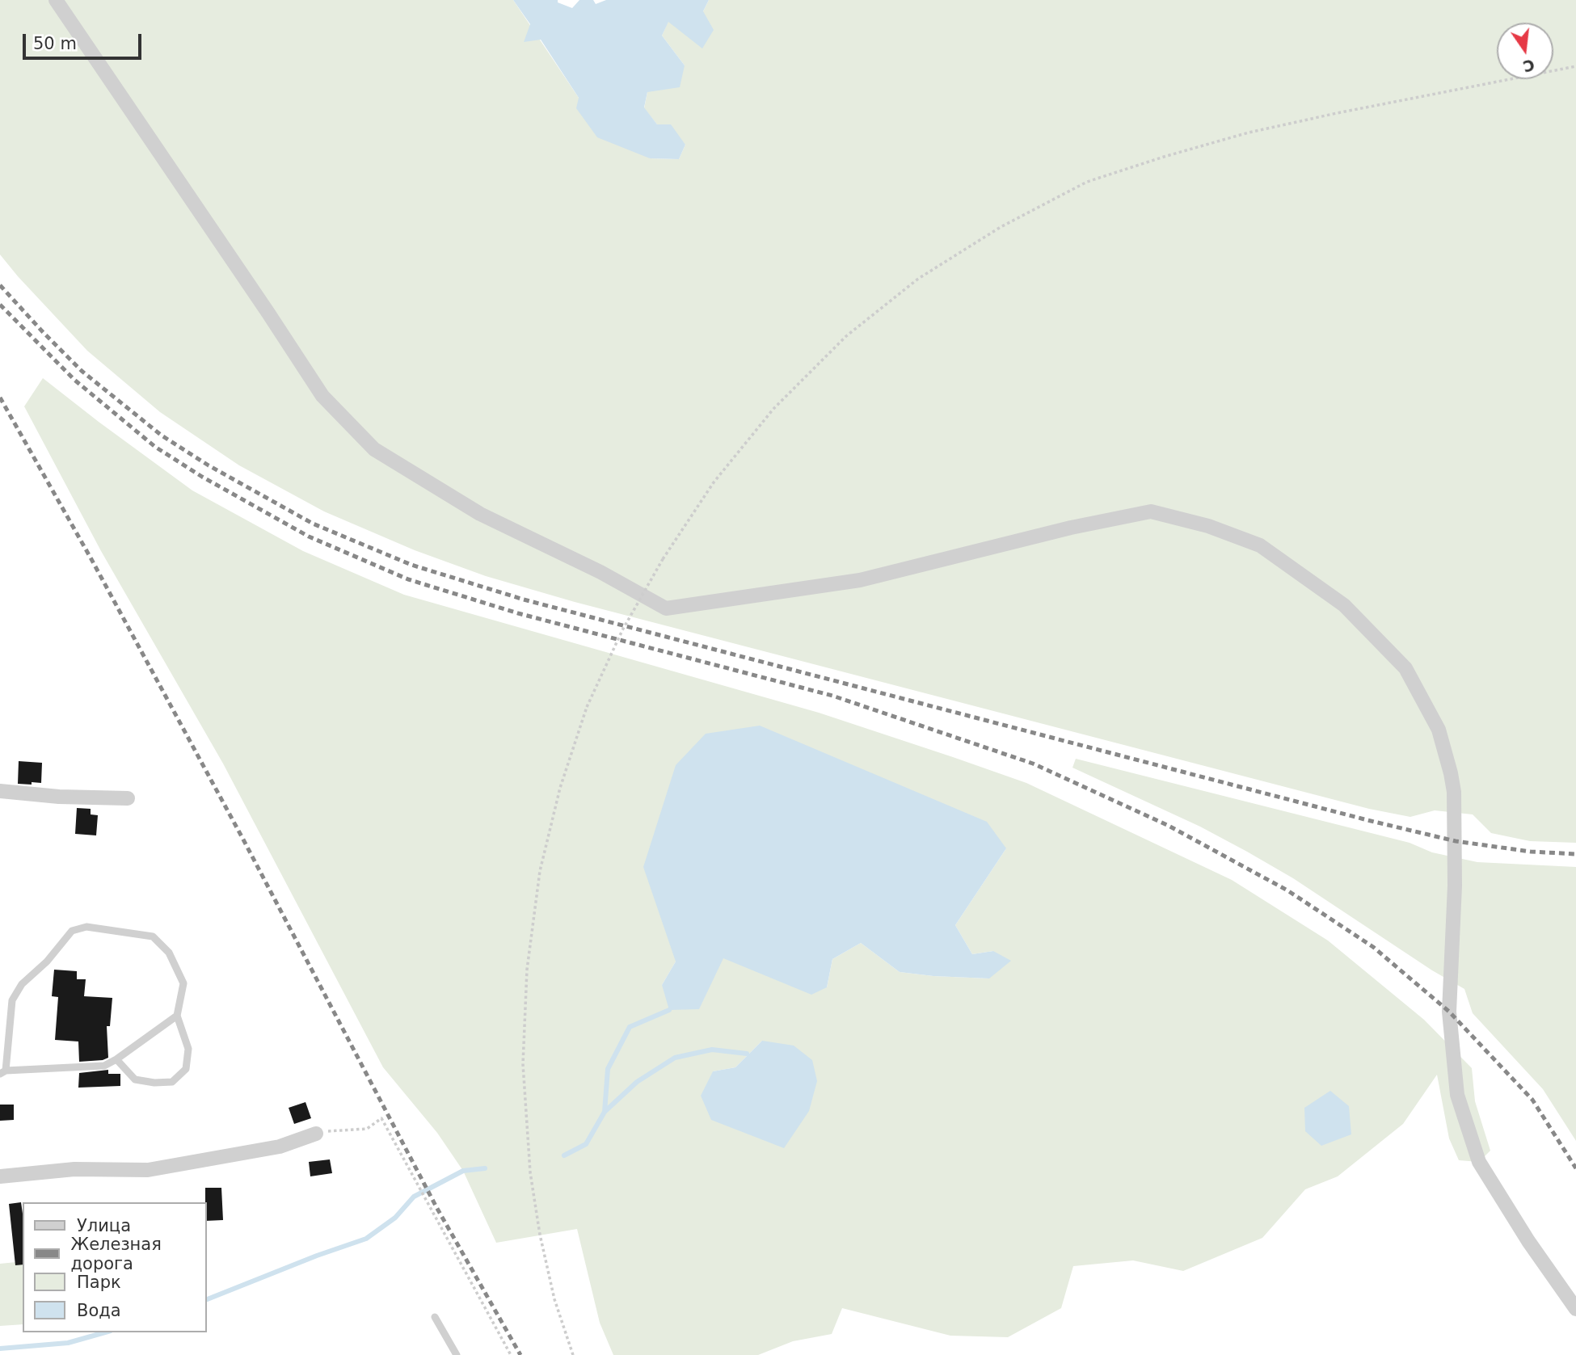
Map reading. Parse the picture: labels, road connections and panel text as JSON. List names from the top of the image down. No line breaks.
{"legend":["Улица","Железная дорога","Парк","Вода"],"scale_bar":"50 m","north":"bottom"}
